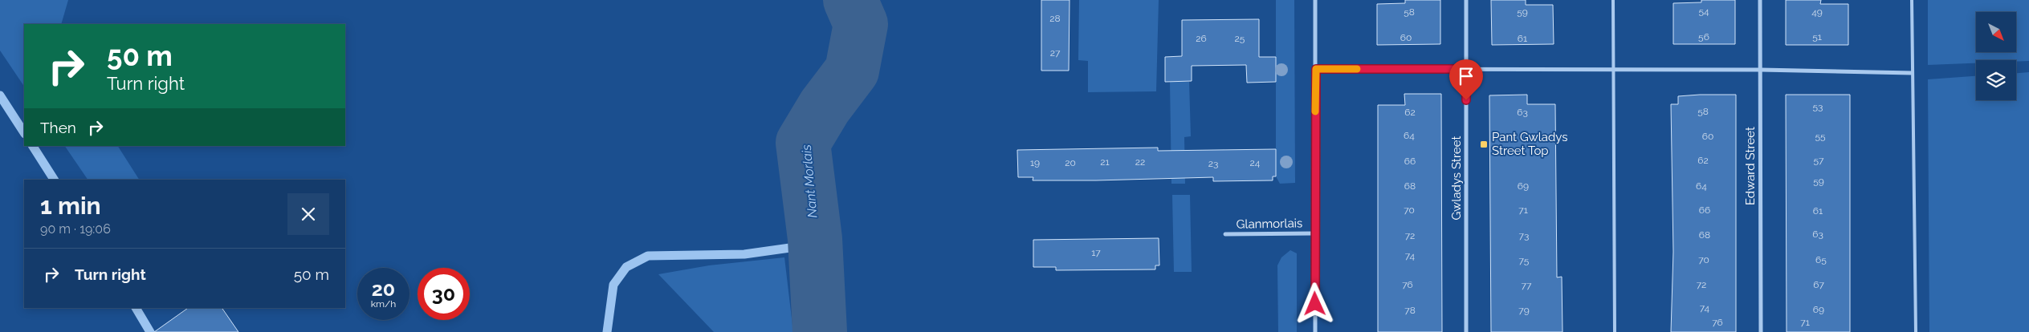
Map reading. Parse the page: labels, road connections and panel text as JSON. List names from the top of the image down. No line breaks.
{"streets":{"street":["Edward Street","Gwladys Street","Glanmorlais"]},"water":["Nant Morlais"],"places":{"transit":["Pant Gwladys Street Top"]},"house_numbers":["54","58","59","49","28","56","51","60","26","25","61","27","53","58","62","63","64","60","55","62","57","66","21","22","19","20","24","23","59","68","69","64","70","71","66","61","63","68","72","73","17","74","70","65","75","76","72","67","77","74","69","78","79","76","71"],"north":"bottom right","page":{"turn":["50 m","Turn right"],"then":"Then","heading":["1 min","90 m · 19:06"],"list":[{"name":"Turn right","value":"50 m"}],"speed":"20 km/h","limit":"30"}}
